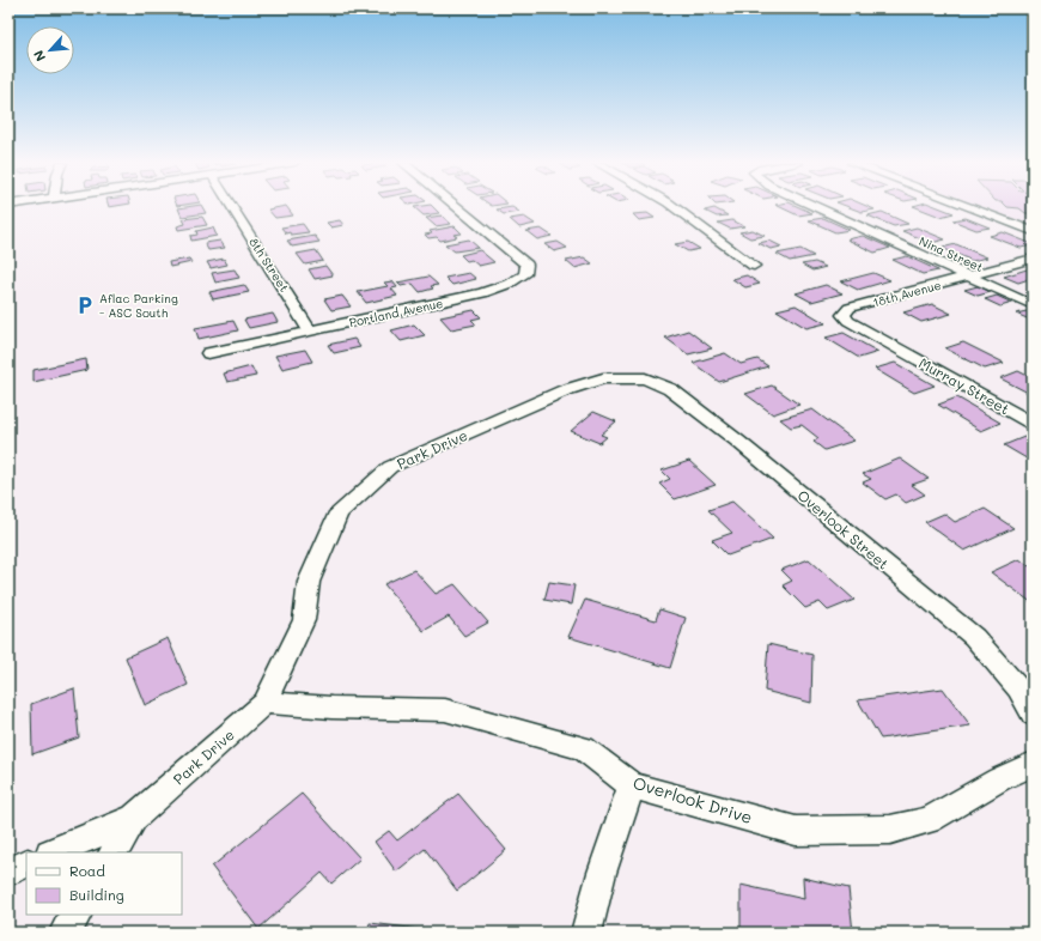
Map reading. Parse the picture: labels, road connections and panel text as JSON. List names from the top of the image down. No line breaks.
{"streets":{"street":["Nina Street","8th Street","18th Avenue","Portland Avenue","Murray Street","Park Drive","Overlook Street","Overlook Drive"]},"crossings":[["Nina Street","18th Avenue"],["8th Street","Portland Avenue"],["18th Avenue","Murray Street"],["Park Drive","Overlook Street"],["Park Drive","Overlook Drive"]],"places":{"parking":["Aflac Parking - ASC South"]},"legend":["Road","Building"],"north":"bottom left"}
